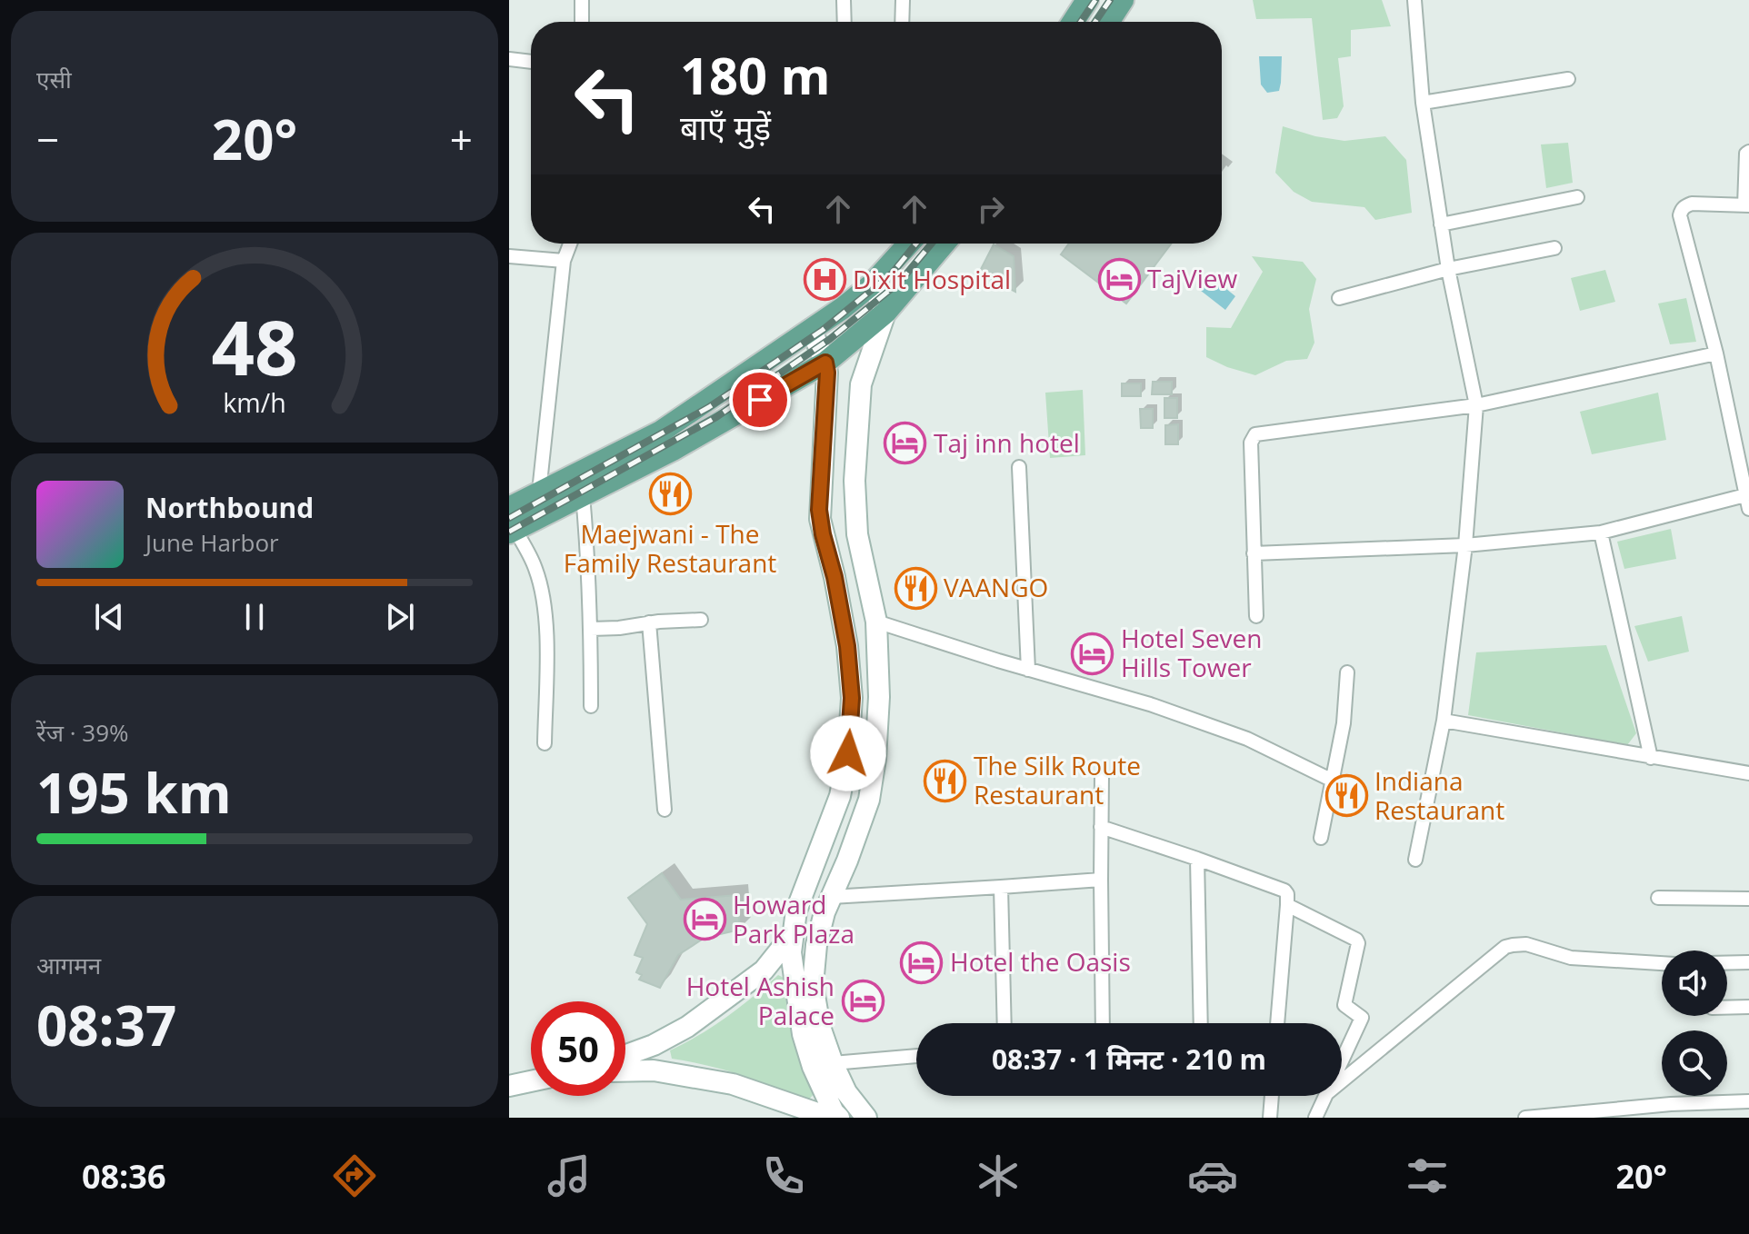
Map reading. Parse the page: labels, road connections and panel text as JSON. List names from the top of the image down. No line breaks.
{"places":{"hotel":["TajView","Taj inn hotel","Hotel Seven Hills Tower","Howard Park Plaza","Hotel the Oasis","Hotel Ashish Palace"],"hospital":["Dixit Hospital"],"restaurant":["Maejwani - The Family Restaurant","VAANGO","The Silk Route Restaurant","Indiana Restaurant"]},"page":{"tile":["एसी",["रेंज · 39%","195 km"],["आगमन","08:37"]],"turn":["180 m","बाएँ मुड़ें"],"heat":["−","20°","+"],"song":["Northbound","June Harbor"],"limit":"50","trip":"08:37 · 1 मिनट · 210 m","tabs":["08:36","20°"],"gauge":["48","km/h"]}}
